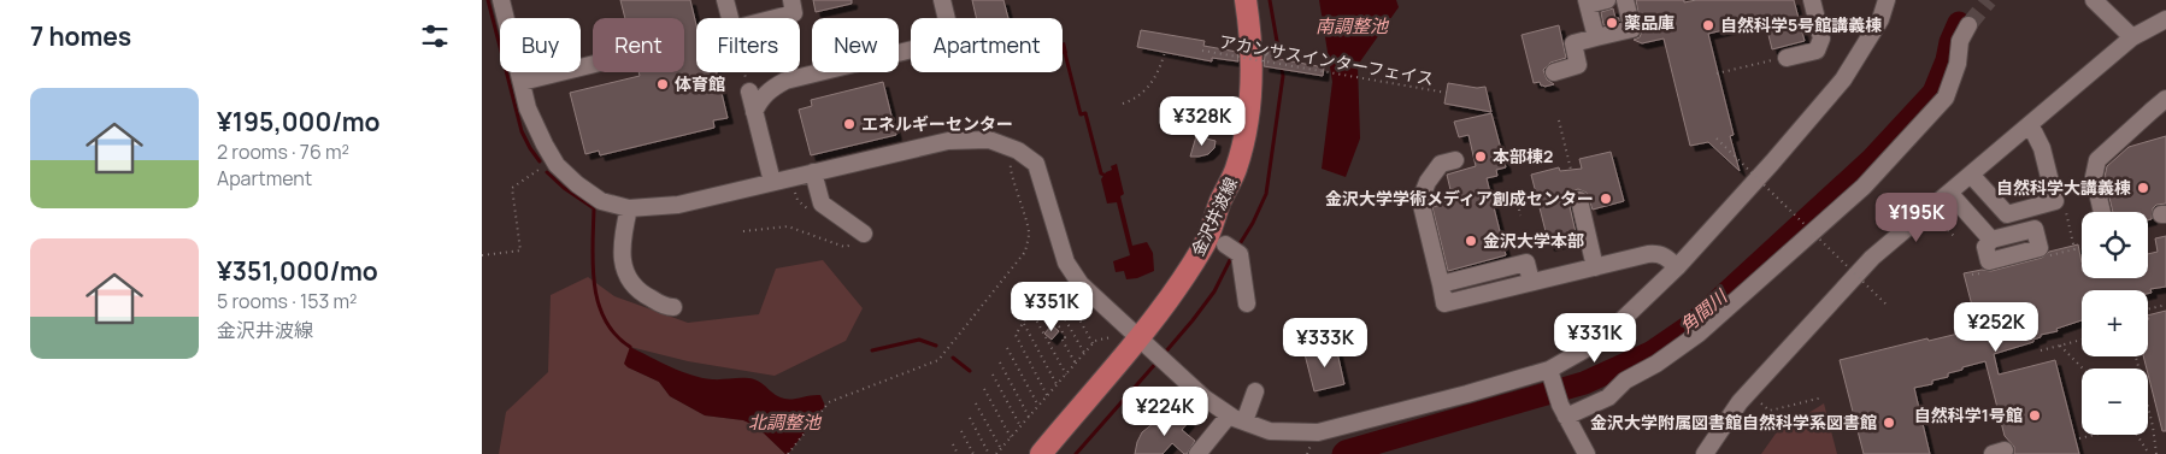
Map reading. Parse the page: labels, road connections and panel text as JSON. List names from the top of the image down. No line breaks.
{"streets":{"main road":["金沢井波線"],"path":["アカンサスインターフェイス"]},"water":["南調整池","角間川","北調整池"],"places":["薬品庫","自然科学5号館講義棟","体育館","エネルギーセンター","本部棟2","自然科学大講義棟","金沢大学学術メディア創成センター","金沢大学本部","自然科学1号館","金沢大学附属図書館自然科学系図書館"],"page":{"heading":"7 homes","chip":["Buy","Rent","Filters","New","Apartment"],"list":[{"name":"¥195,000/mo","note":"2 rooms · 76 m² · Apartment"},{"name":"¥351,000/mo","note":"5 rooms · 153 m² · 金沢井波線"}],"price":["¥328K","¥195K","¥351K","¥252K","¥331K","¥333K","¥224K"],"map_buttons":["+","−"]}}
